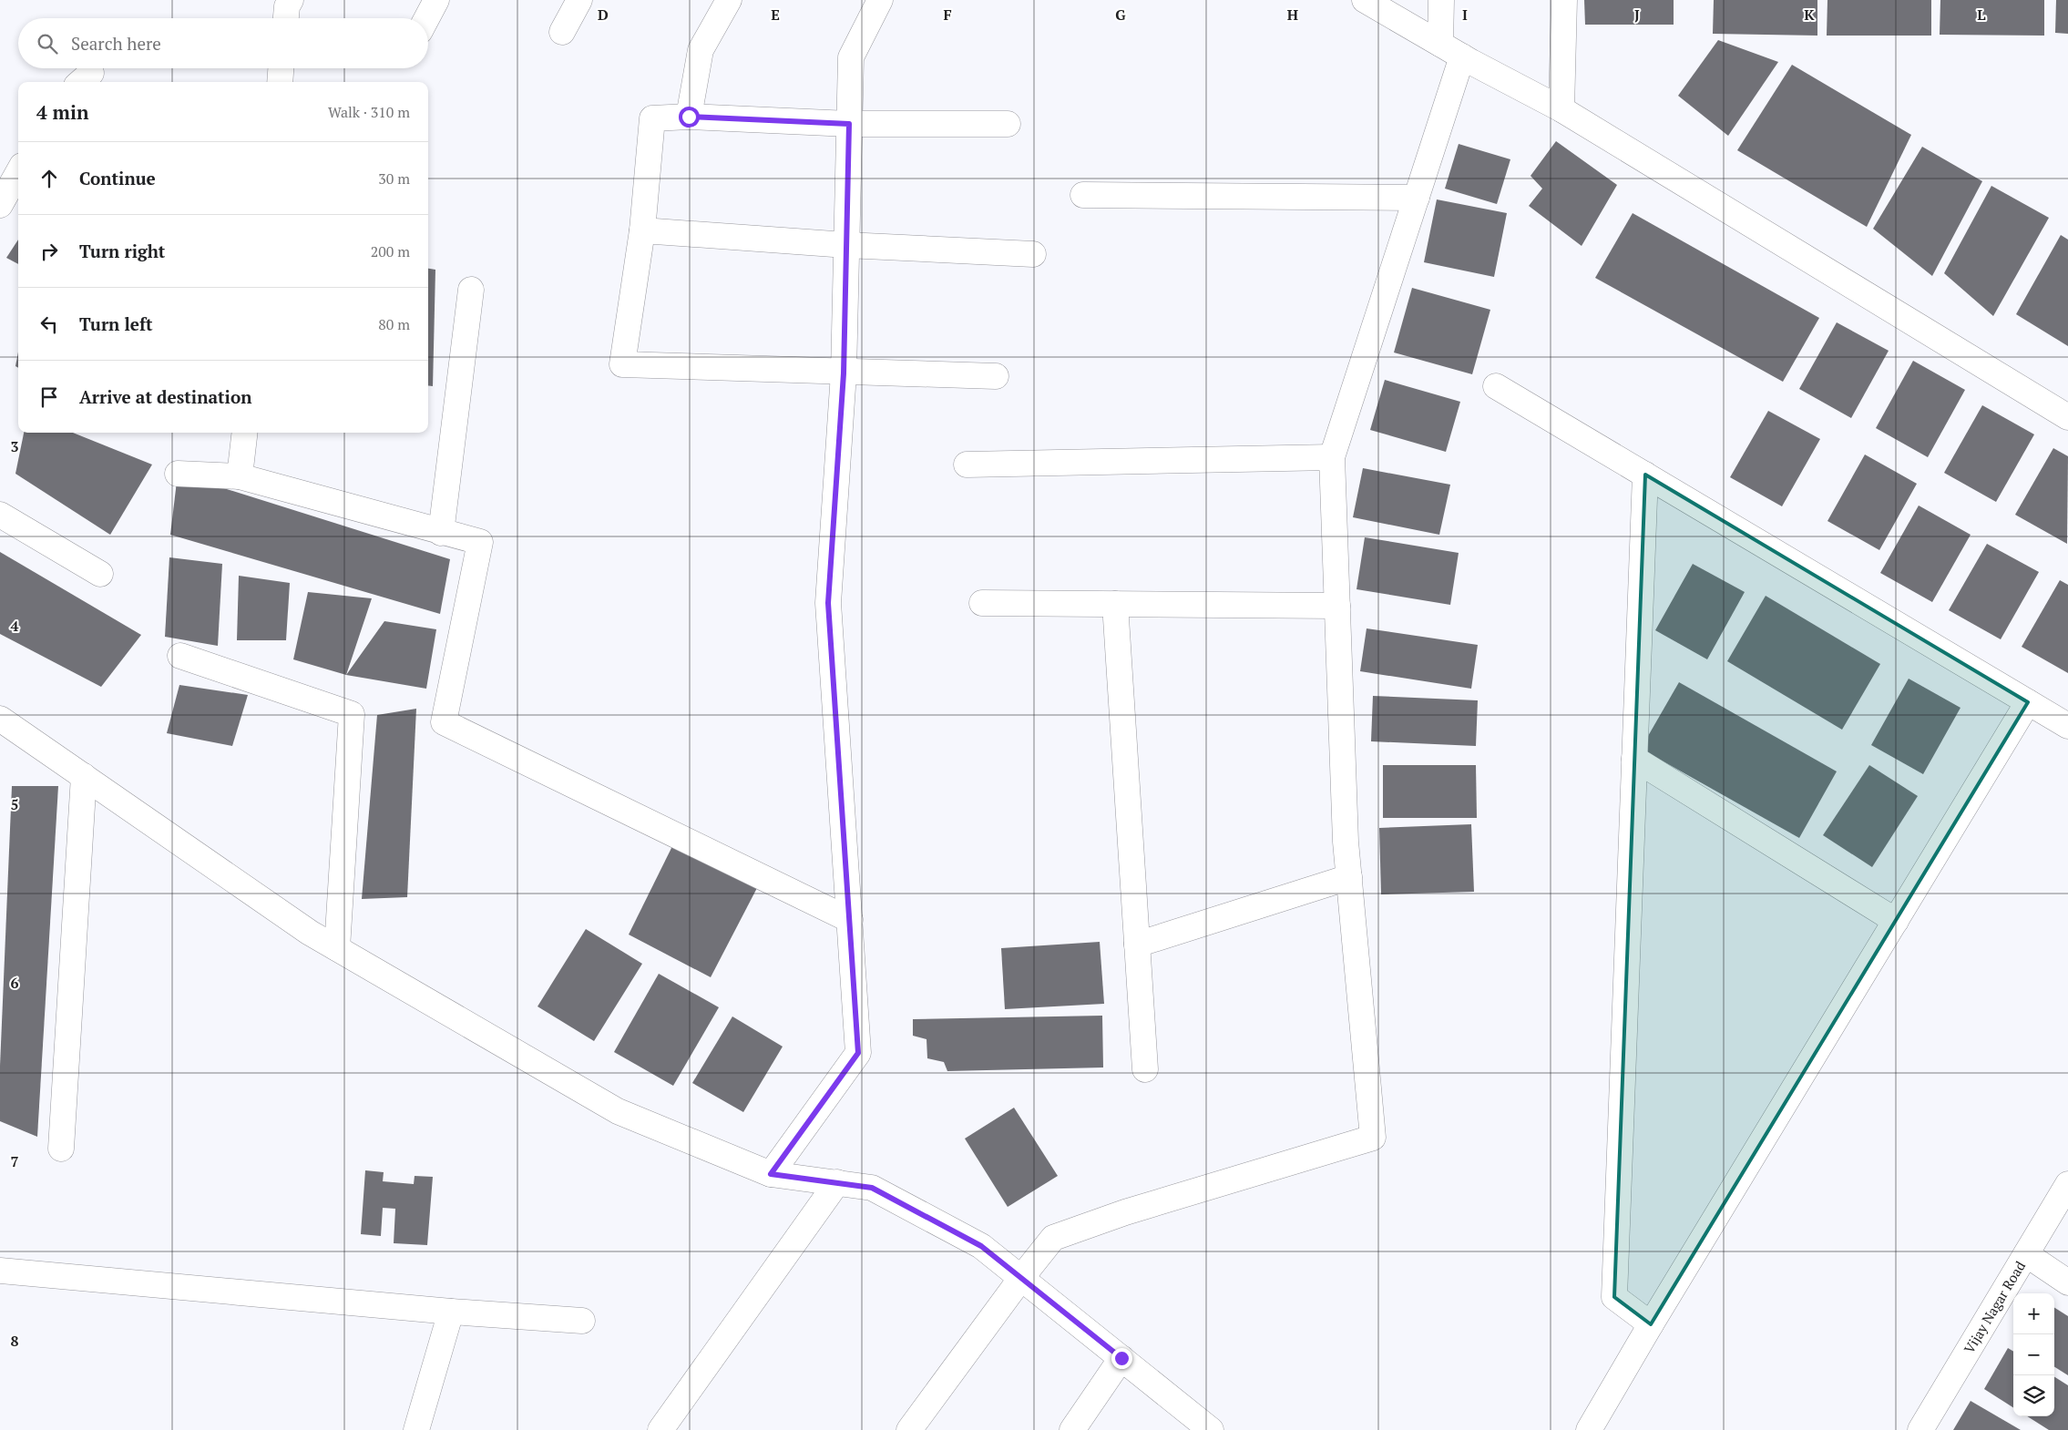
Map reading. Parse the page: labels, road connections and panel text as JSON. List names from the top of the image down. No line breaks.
{"streets":{"street":["Vijay Nagar Road"]},"page":{"search":"Search here","heading":["4 min","Walk · 310 m"],"list":[["Continue","30 m"],["Turn right","200 m"],["Turn left","80 m"],"Arrive at destination"],"map_buttons":["+","−"]},"grid":{"columns":["D","E","F","G","H","I","J","K","L"],"rows":["3","4","5","6","7","8"]}}
